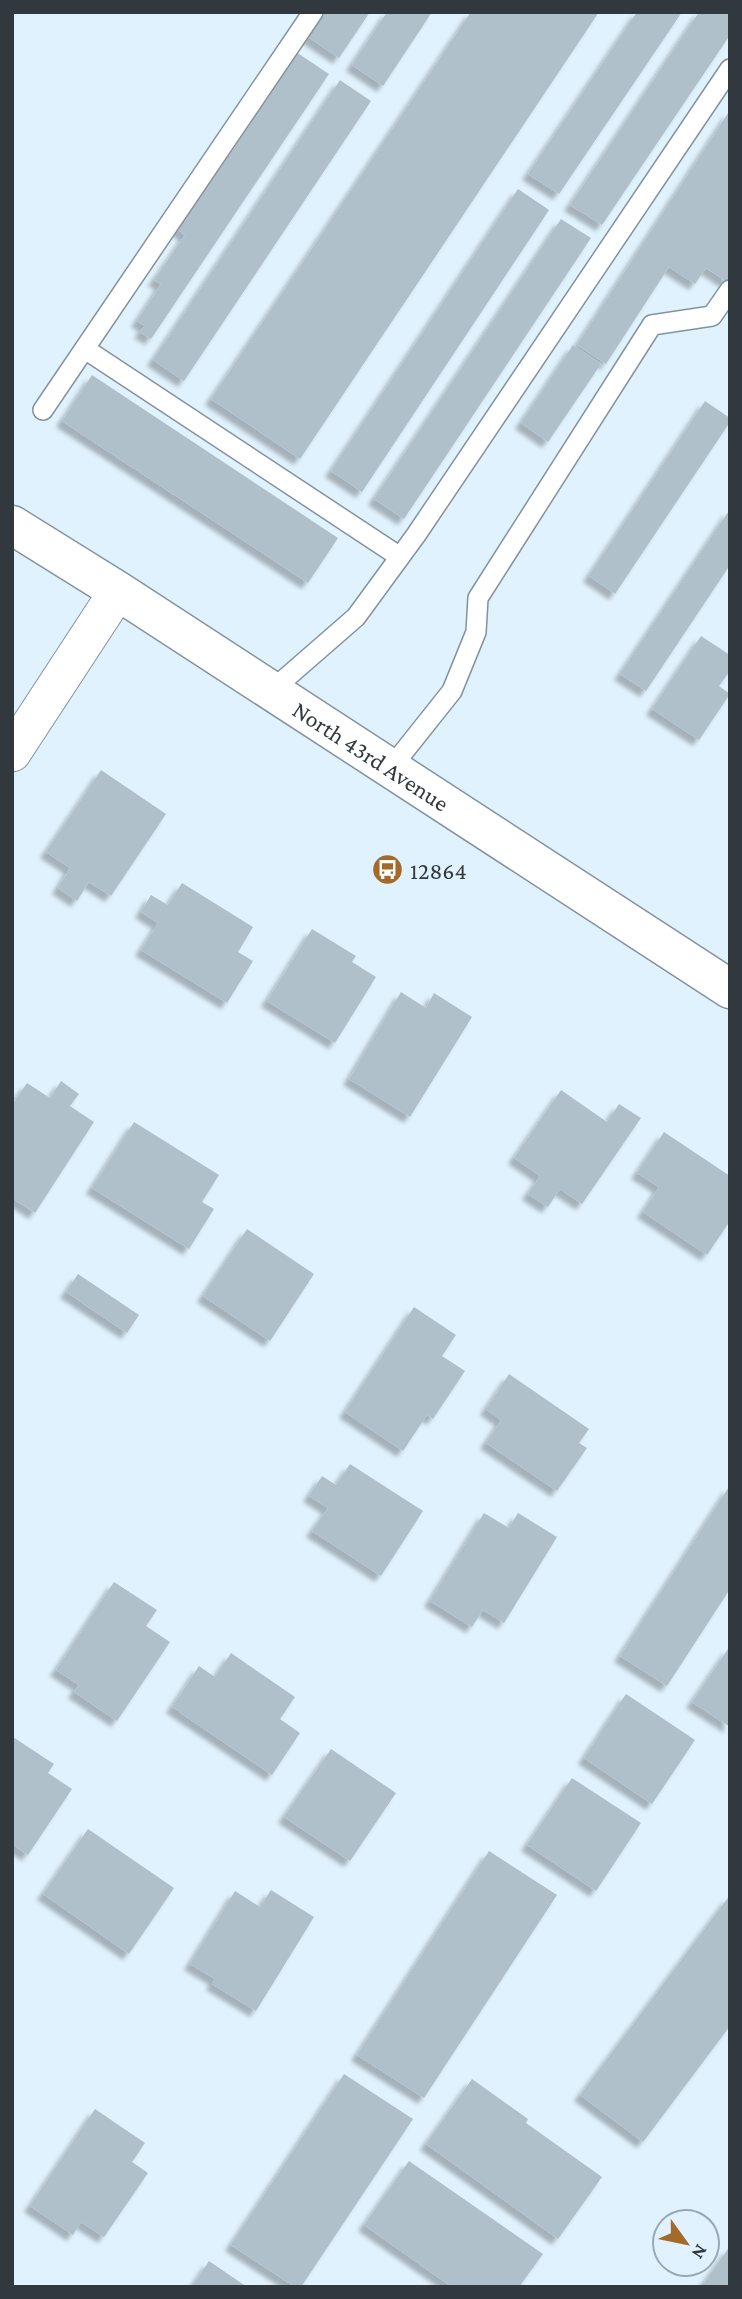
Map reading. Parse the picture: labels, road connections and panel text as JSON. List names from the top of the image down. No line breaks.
{"streets":{"main road":["North 43rd Avenue"]},"places":{"bus stop":["12864"]},"north":"bottom right"}
